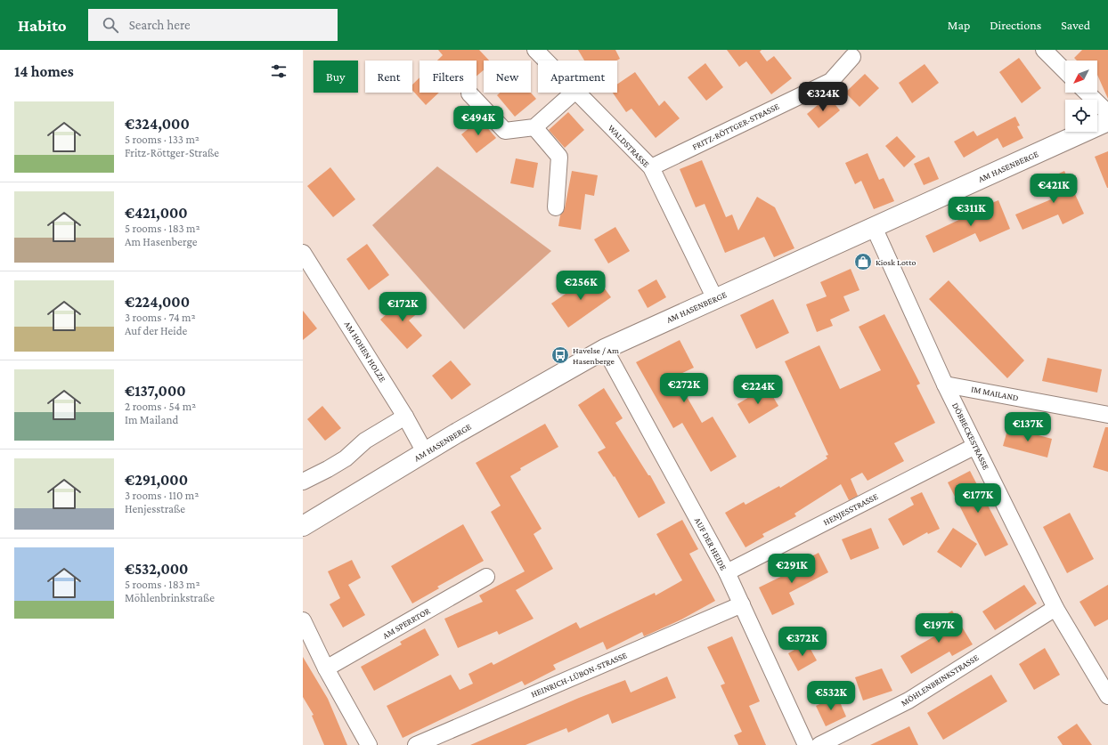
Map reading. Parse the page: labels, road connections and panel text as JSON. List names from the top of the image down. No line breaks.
{"streets":{"street":["FRITZ-RÖTTGER-STRASSE","WALDSTRASSE","AM HASENBERGE","AM HOHEN HOLZE","IM MAILAND","DÖBBECKESTRASSE","HENJESSTRASSE","AUF DER HEIDE","AM SPERRTOR","HEINRICH-LÜBON-STRASSE","MÖHLENBRINKSTRASSE"]},"crossings":[["FRITZ-RÖTTGER-STRASSE","WALDSTRASSE"],["WALDSTRASSE","AM HASENBERGE"],["AM HASENBERGE","AM HOHEN HOLZE"],["AM HASENBERGE","DÖBBECKESTRASSE"],["AM HASENBERGE","AUF DER HEIDE"],["IM MAILAND","DÖBBECKESTRASSE"],["DÖBBECKESTRASSE","HENJESSTRASSE"],["DÖBBECKESTRASSE","MÖHLENBRINKSTRASSE"],["HENJESSTRASSE","AUF DER HEIDE"],["AUF DER HEIDE","HEINRICH-LÜBON-STRASSE"]],"places":{"shop":["Kiosk Lotto"],"bus stop":["Havelse / Am Hasenberge"]},"north":"bottom left","page":{"header":"Habito","search":"Search here","nav":["Map","Directions","Saved"],"heading":"14 homes","chip":["Buy","Rent","Filters","New","Apartment"],"price":["€324K","€494K","€421K","€311K","€256K","€172K","€272K","€224K","€137K","€177K","€291K","€197K","€372K","€532K"],"list":[{"name":"€324,000","note":"5 rooms · 133 m² · Fritz-Röttger-Straße"},{"name":"€421,000","note":"5 rooms · 183 m² · Am Hasenberge"},{"name":"€224,000","note":"3 rooms · 74 m² · Auf der Heide"},{"name":"€137,000","note":"2 rooms · 54 m² · Im Mailand"},{"name":"€291,000","note":"3 rooms · 110 m² · Henjesstraße"},{"name":"€532,000","note":"5 rooms · 183 m² · Möhlenbrinkstraße"}]}}
